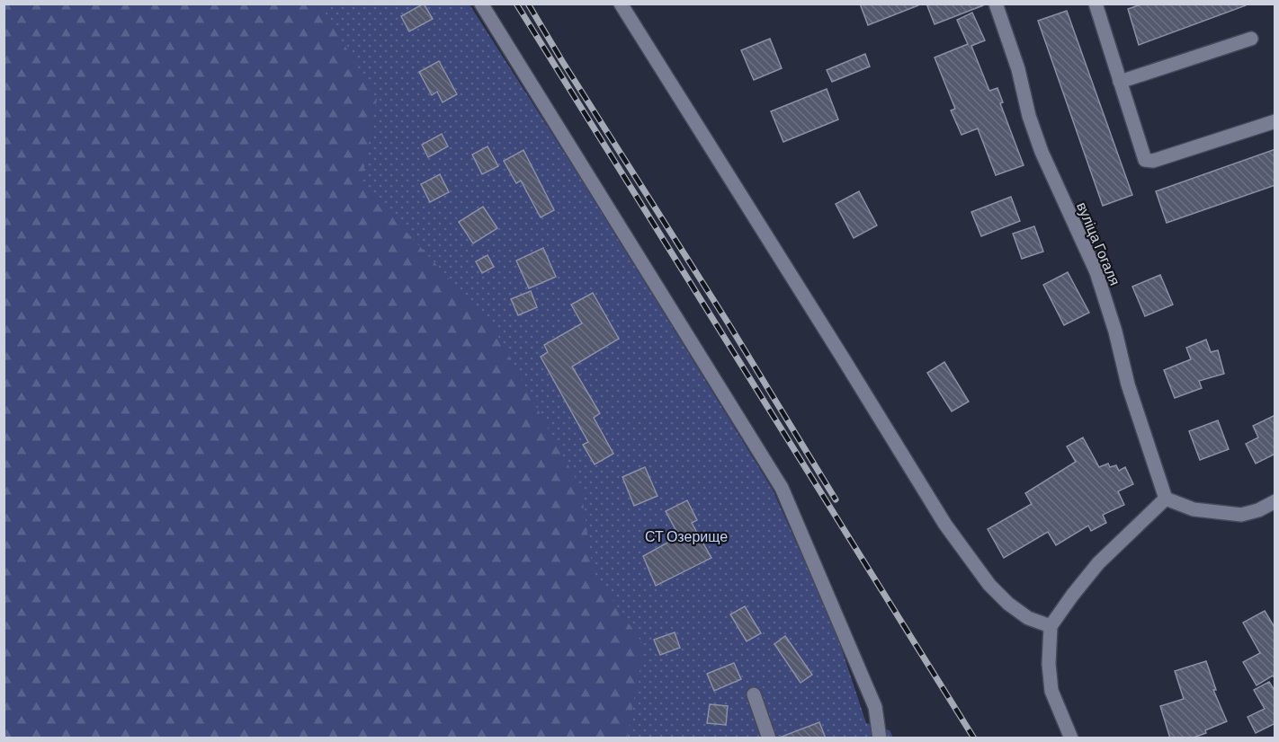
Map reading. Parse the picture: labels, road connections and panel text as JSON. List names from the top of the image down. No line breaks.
{"streets":{"street":["вуліца Гогаля"]},"parks":["СТ Озерище"]}
